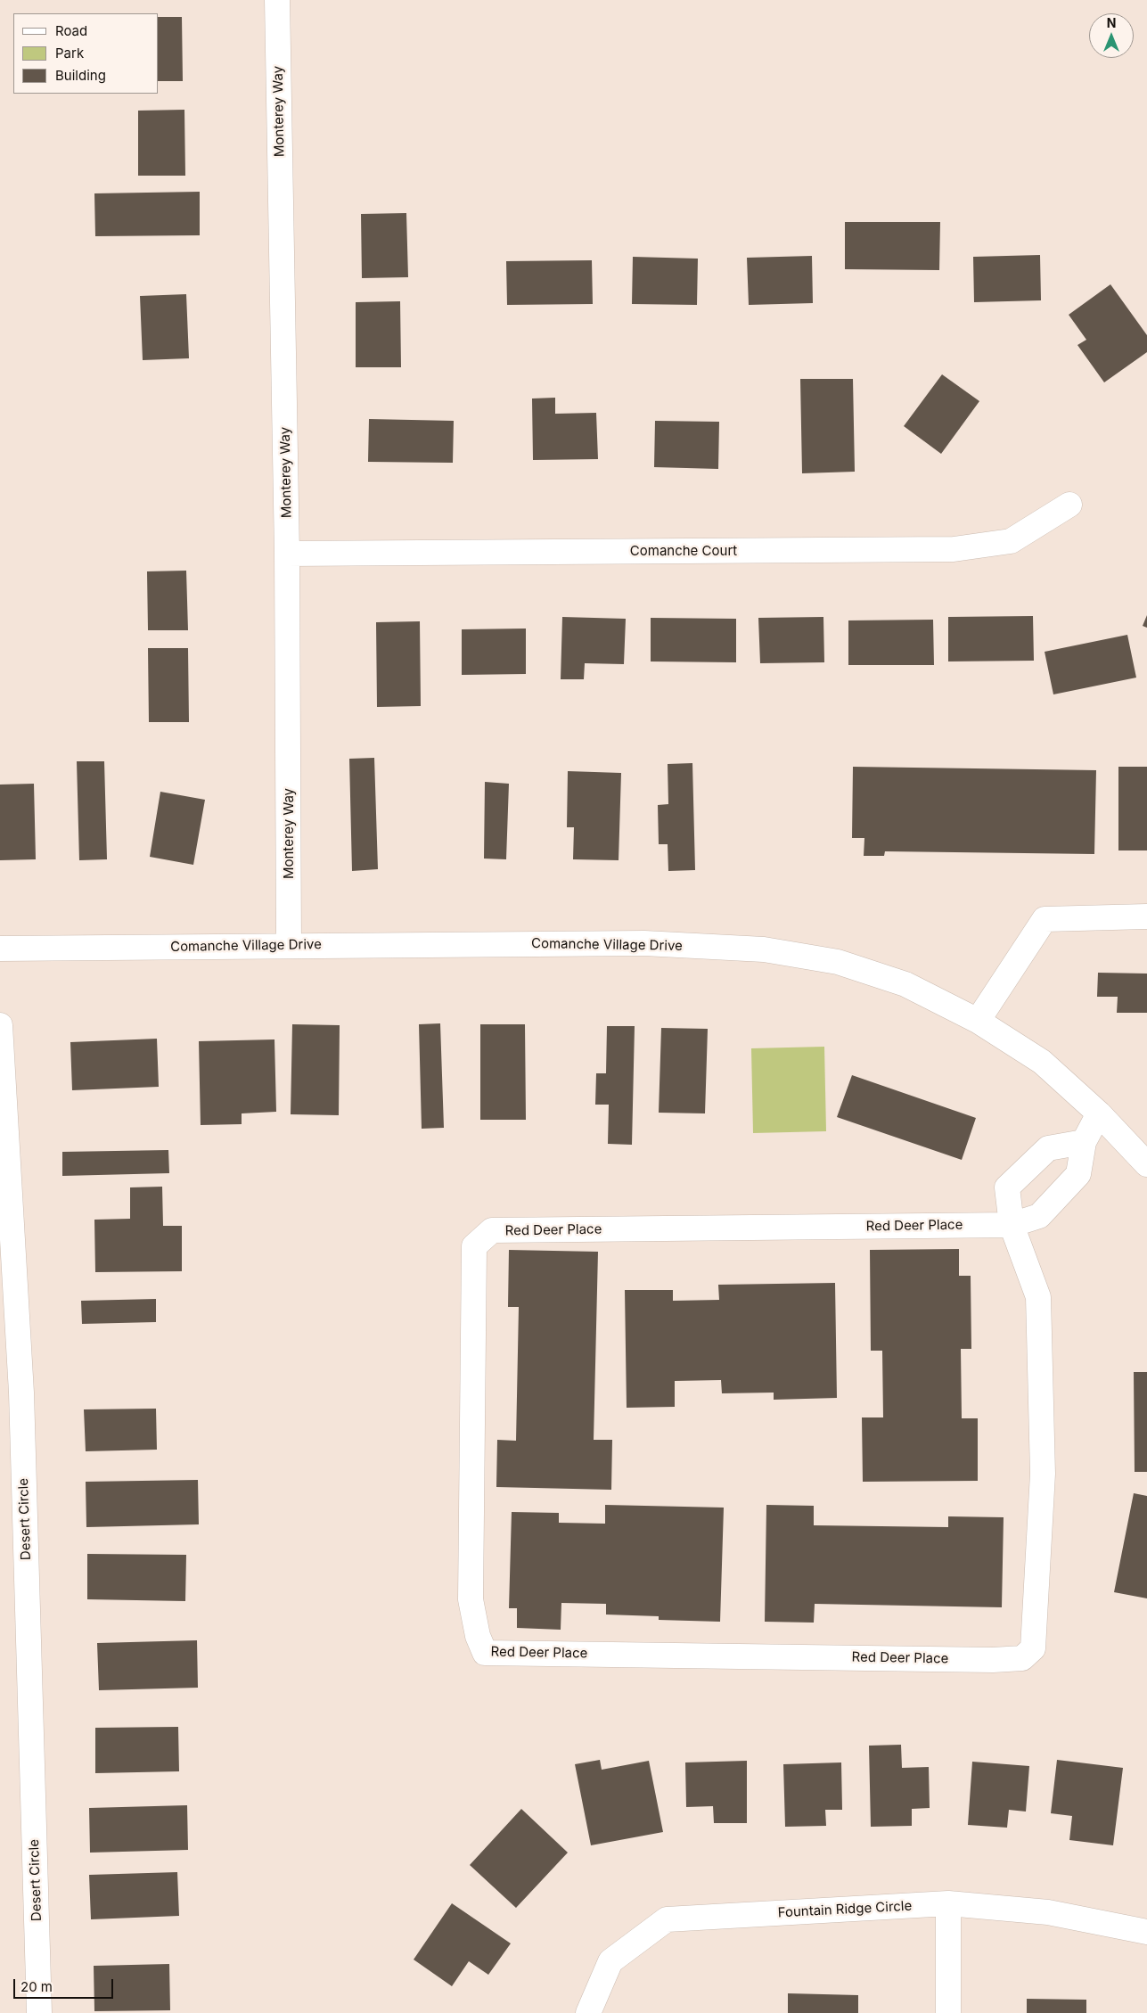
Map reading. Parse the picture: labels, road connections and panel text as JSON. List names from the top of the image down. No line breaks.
{"streets":{"street":["Monterey Way","Comanche Court","Comanche Village Drive","Red Deer Place","Desert Circle","Fountain Ridge Circle"]},"crossings":[["Monterey Way","Comanche Court"],["Monterey Way","Comanche Village Drive"],["Comanche Village Drive","Red Deer Place"]],"legend":["Road","Park","Building"],"scale_bar":"20 m","north":"top"}
